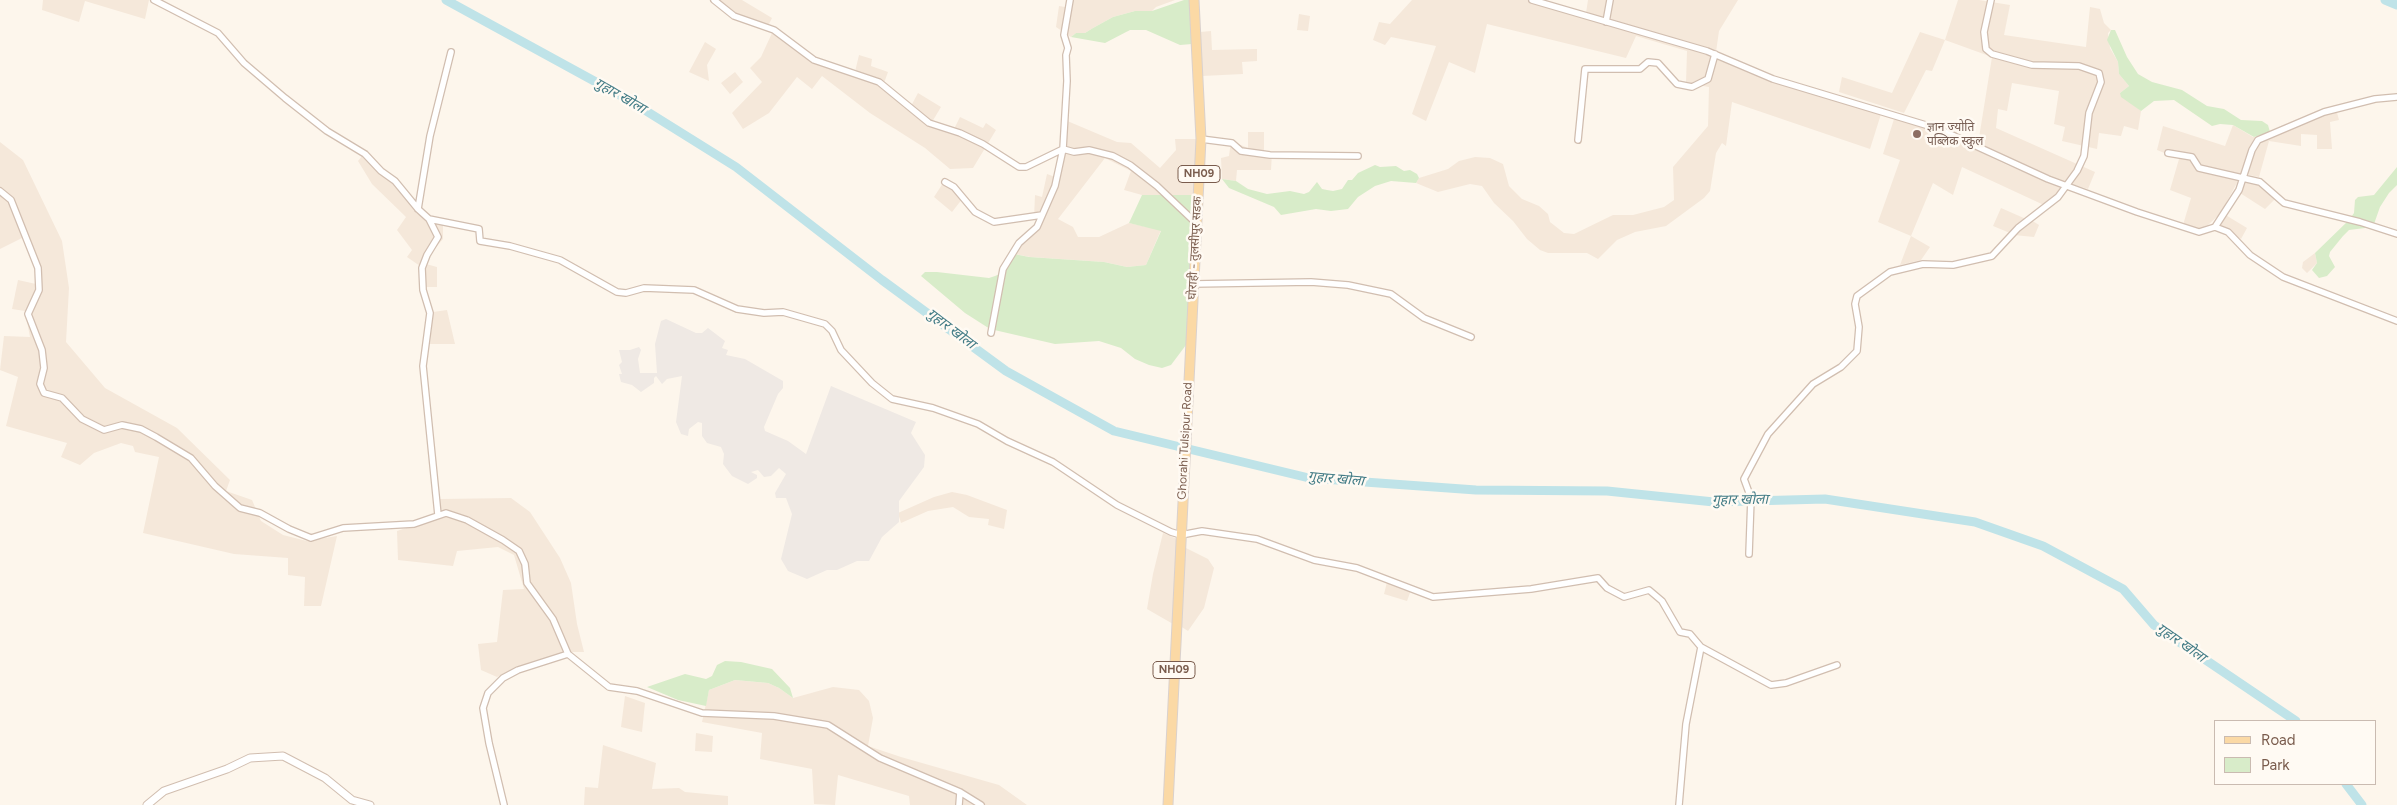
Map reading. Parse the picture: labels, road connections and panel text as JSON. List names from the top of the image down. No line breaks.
{"streets":{"main road":["NH09","घोराही - तुलसीपुर सडक","Ghorahi Tulsipur Road"]},"crossings":[["NH09","Ghorahi Tulsipur Road"],["घोराही - तुलसीपुर सडक","Ghorahi Tulsipur Road"]],"water":["गुहार खोला"],"places":["ज्ञान ज्योति पब्लिक स्कुल"],"legend":["Road","Park"]}
